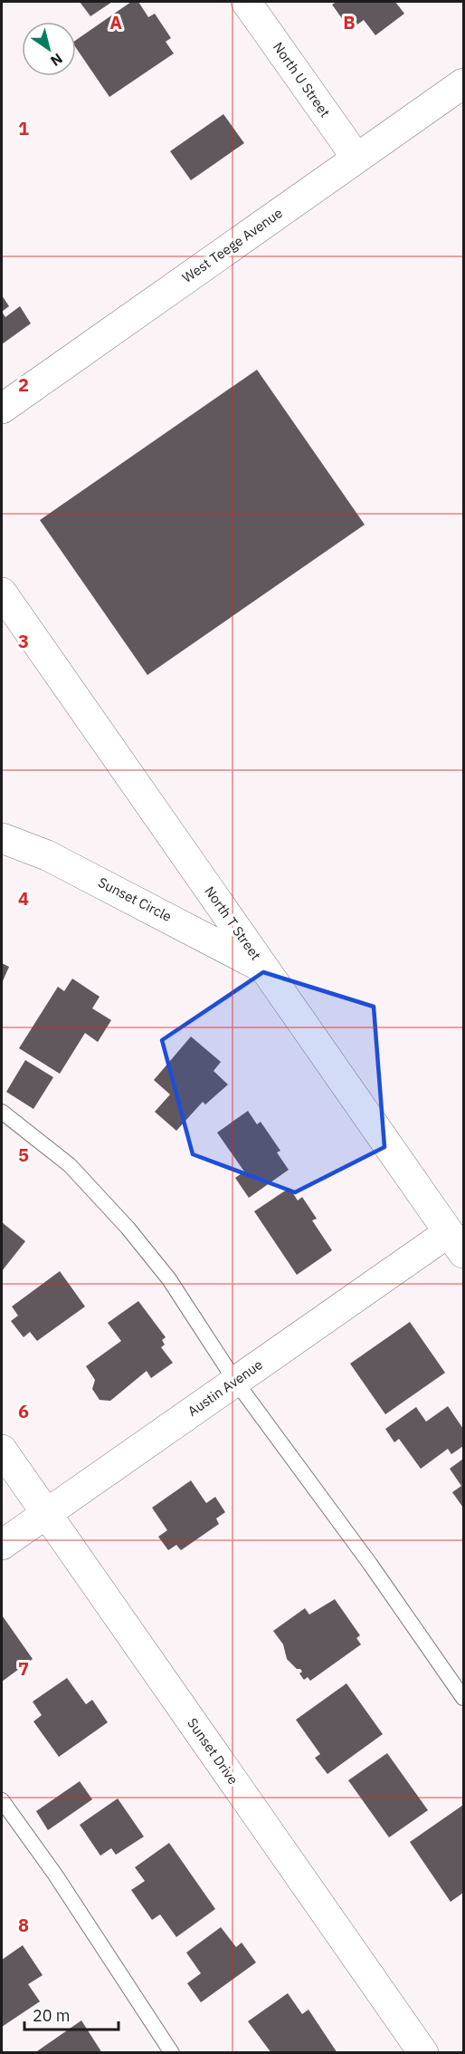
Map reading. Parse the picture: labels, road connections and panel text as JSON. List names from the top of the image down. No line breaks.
{"streets":{"street":["North U Street","West Teege Avenue","Sunset Circle","North T Street","Austin Avenue","Sunset Drive"]},"crossings":[["North U Street","West Teege Avenue"],["Sunset Circle","North T Street"],["North T Street","Austin Avenue"],["Austin Avenue","Sunset Drive"]],"scale_bar":"20 m","north":"bottom right","grid":{"columns":["A","B"],"rows":["1","2","3","4","5","6","7","8"]}}
